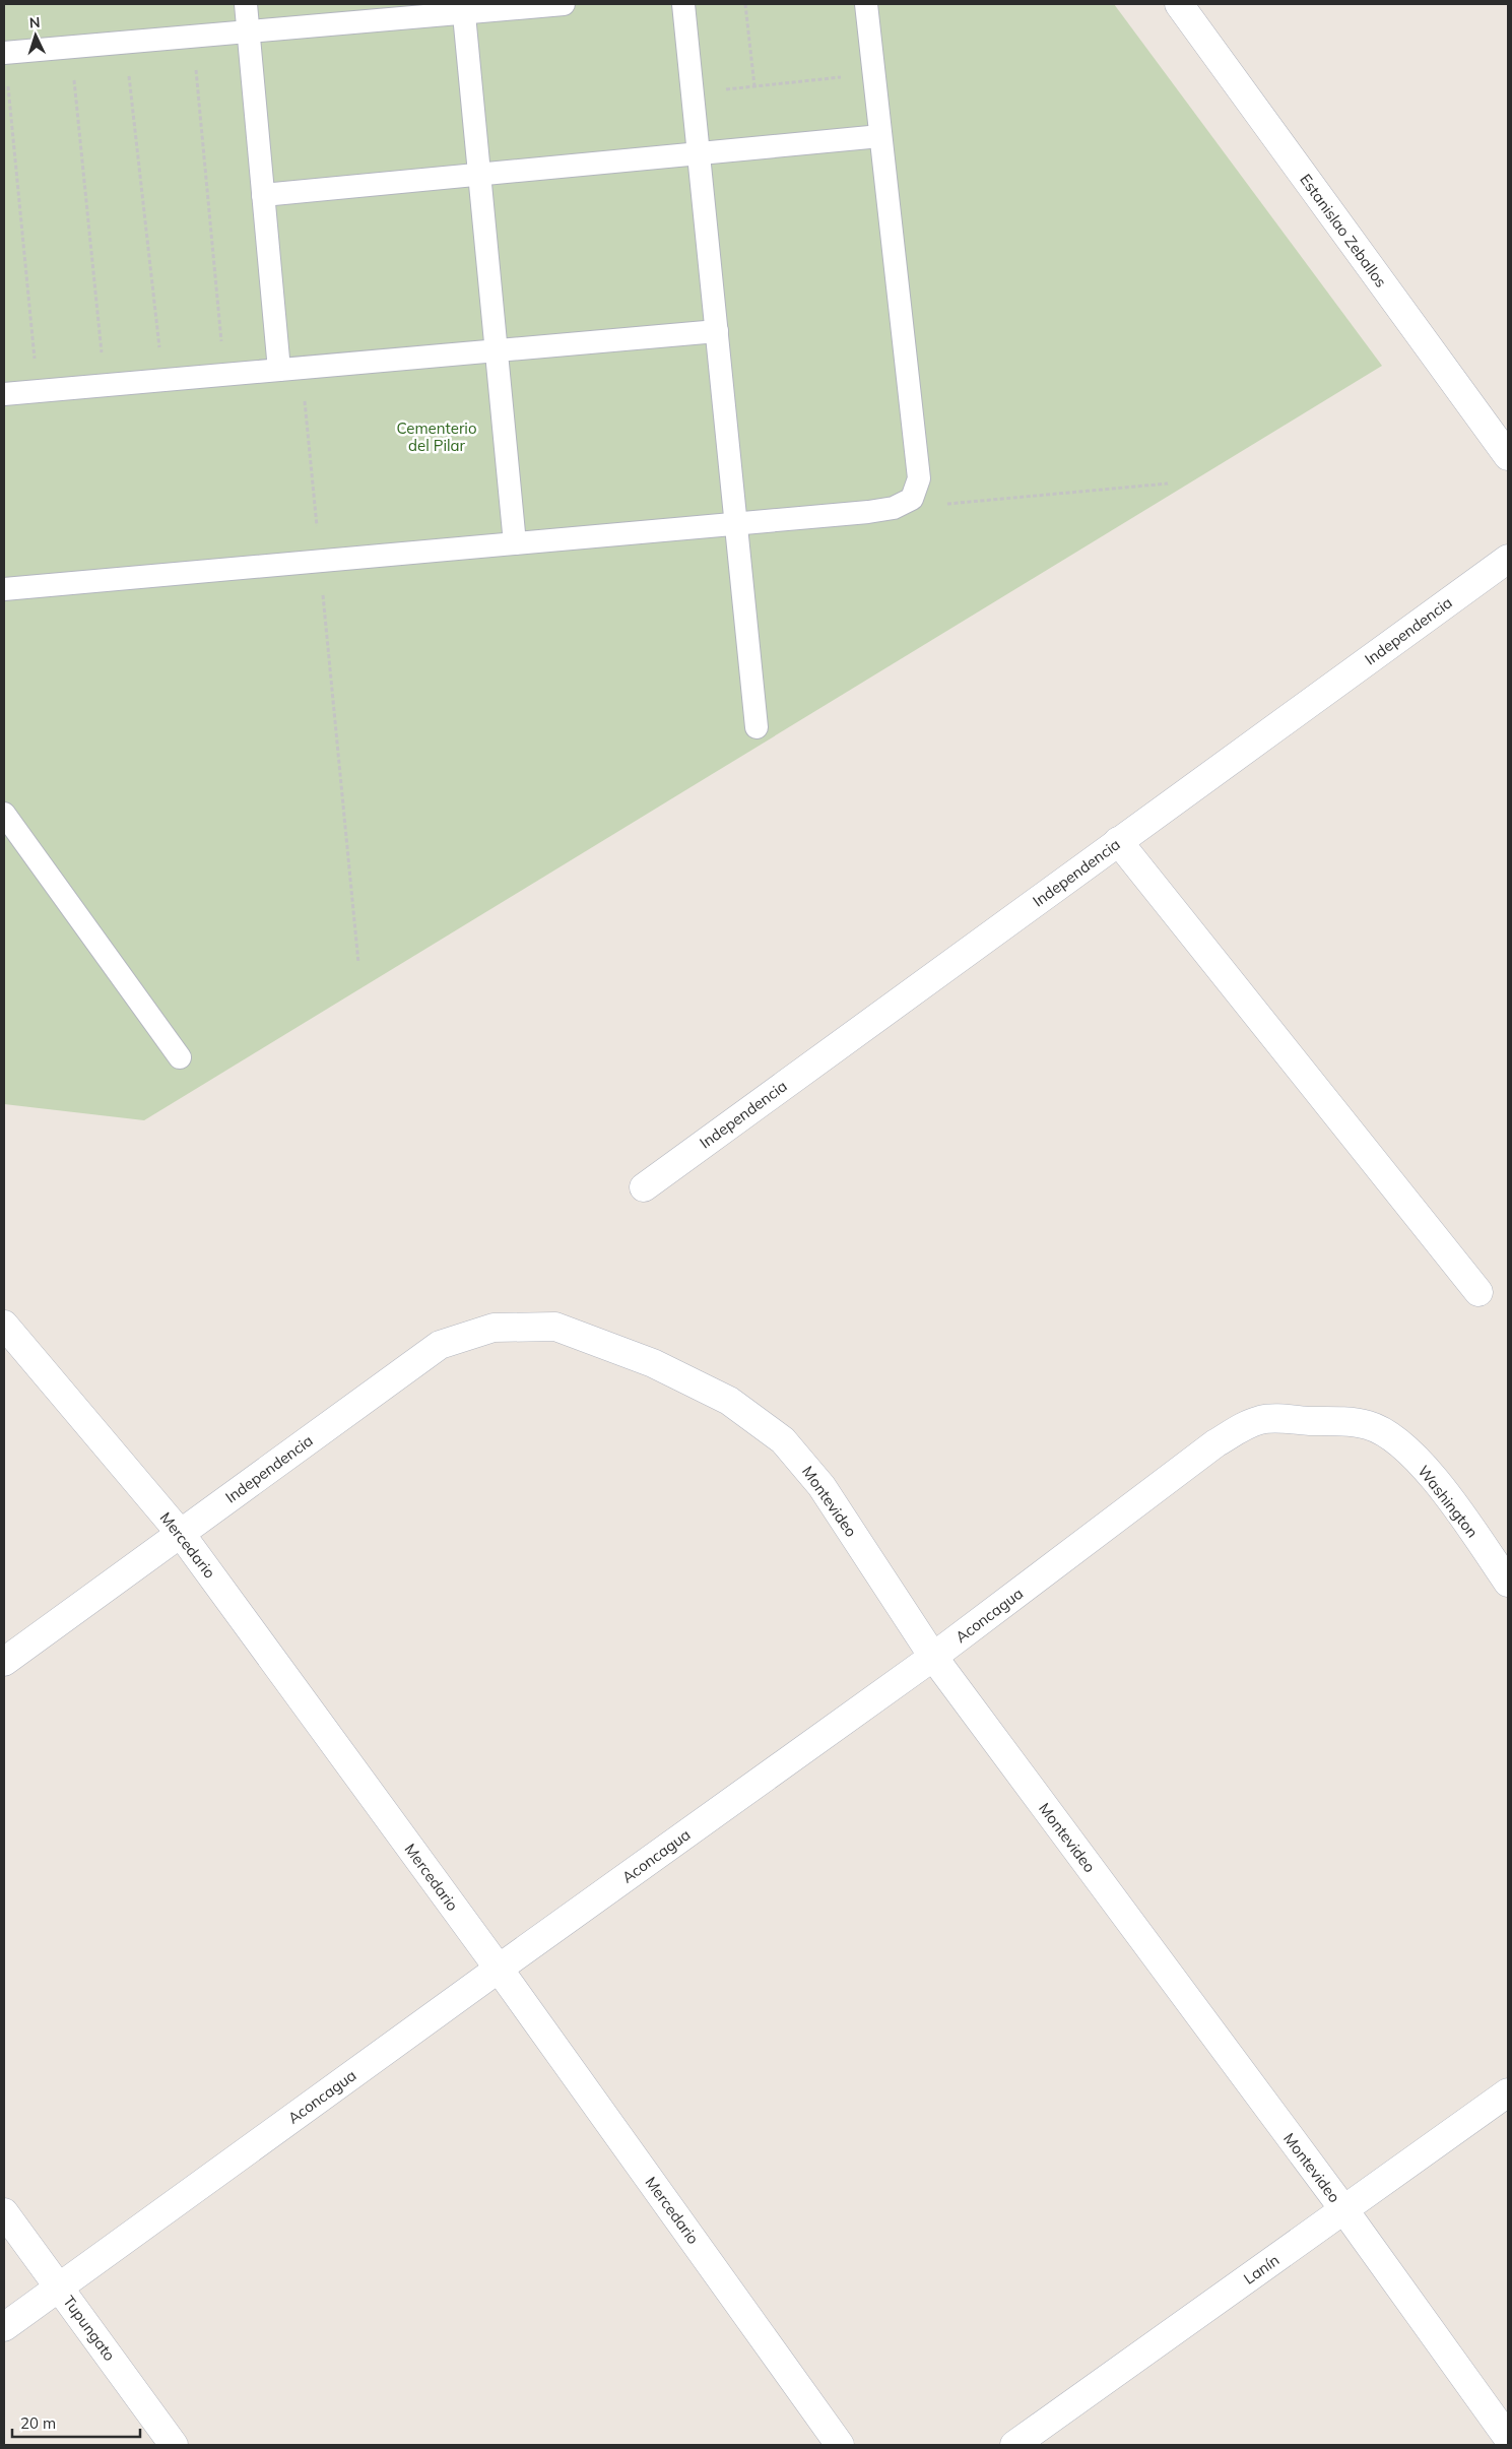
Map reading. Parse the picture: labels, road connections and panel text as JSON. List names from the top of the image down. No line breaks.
{"streets":{"street":["Estanislao Zeballos","Independencia","Montevideo","Washington","Mercedario","Aconcagua","Lanín","Tupungato"]},"crossings":[["Independencia","Montevideo"],["Independencia","Mercedario"],["Montevideo","Aconcagua"],["Montevideo","Lanín"],["Washington","Aconcagua"],["Mercedario","Aconcagua"],["Aconcagua","Tupungato"]],"parks":["Cementerio del Pilar"],"scale_bar":"20 m","north":"top"}
